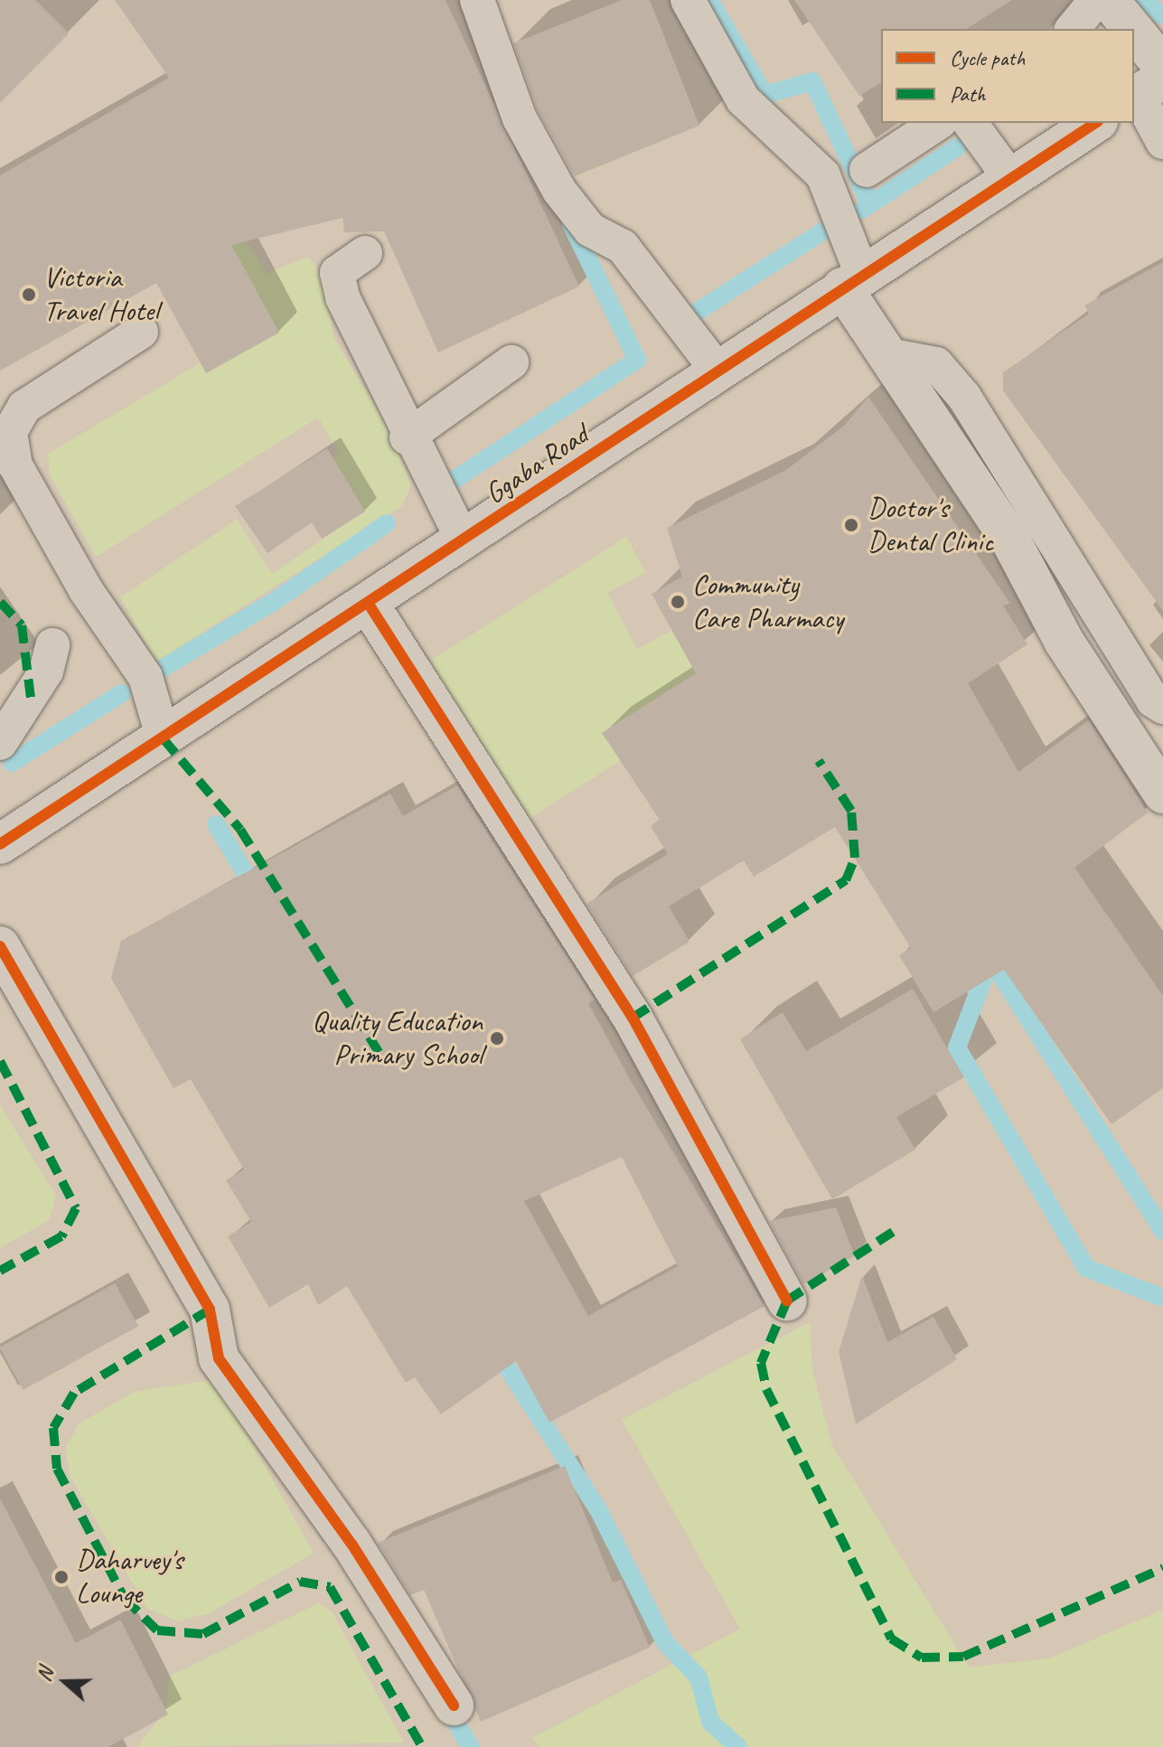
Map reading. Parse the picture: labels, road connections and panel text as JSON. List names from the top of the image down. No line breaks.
{"streets":{"street":["Ggaba Road"]},"places":["Victoria Travel Hotel","Doctor's Dental Clinic","Community Care Pharmacy","Quality Education Primary School","Daharvey's Lounge"],"legend":["Cycle path","Path"],"north":"left"}
